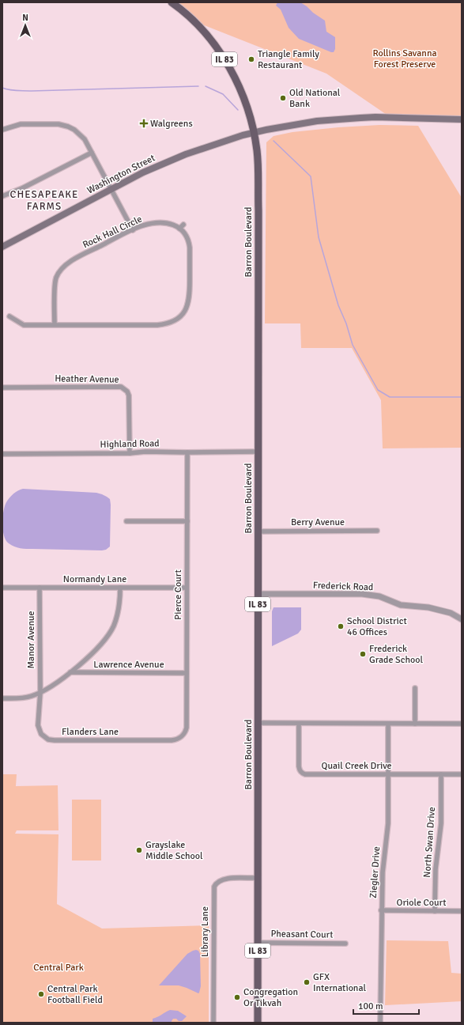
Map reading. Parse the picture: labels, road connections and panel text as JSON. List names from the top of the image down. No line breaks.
{"streets":{"main road":["IL 83","Washington Street","Barron Boulevard"],"street":["Rock Hall Circle","Heather Avenue","Highland Road","Berry Avenue","Normandy Lane","Frederick Road","Pierce Court","Manor Avenue","Lawrence Avenue","Flanders Lane","Quail Creek Drive","North Swan Drive","Ziegler Drive","Oriole Court","Library Lane","Pheasant Court"]},"crossings":[["Washington Street","Barron Boulevard"],["Barron Boulevard","Highland Road"],["Barron Boulevard","Berry Avenue"],["Barron Boulevard","Frederick Road"],["Barron Boulevard","Library Lane"],["Barron Boulevard","Pheasant Court"],["Heather Avenue","Highland Road"],["Highland Road","Pierce Court"],["Normandy Lane","Pierce Court"],["Normandy Lane","Manor Avenue"],["Pierce Court","Lawrence Avenue"],["Pierce Court","Flanders Lane"],["Manor Avenue","Flanders Lane"],["Quail Creek Drive","North Swan Drive"],["Quail Creek Drive","Ziegler Drive"],["North Swan Drive","Oriole Court"],["Ziegler Drive","Oriole Court"]],"districts":["CHESAPEAKE FARMS"],"parks":["Rollins Savanna Forest Preserve","Central Park"],"places":{"other":["Triangle Family Restaurant","Old National Bank","School District 46 Offices","Frederick Grade School","Grayslake Middle School","GFX International","Central Park Football Field","Congregation Or Tikvah"],"health":["Walgreens"]},"scale_bar":"100 m","north":"top"}
